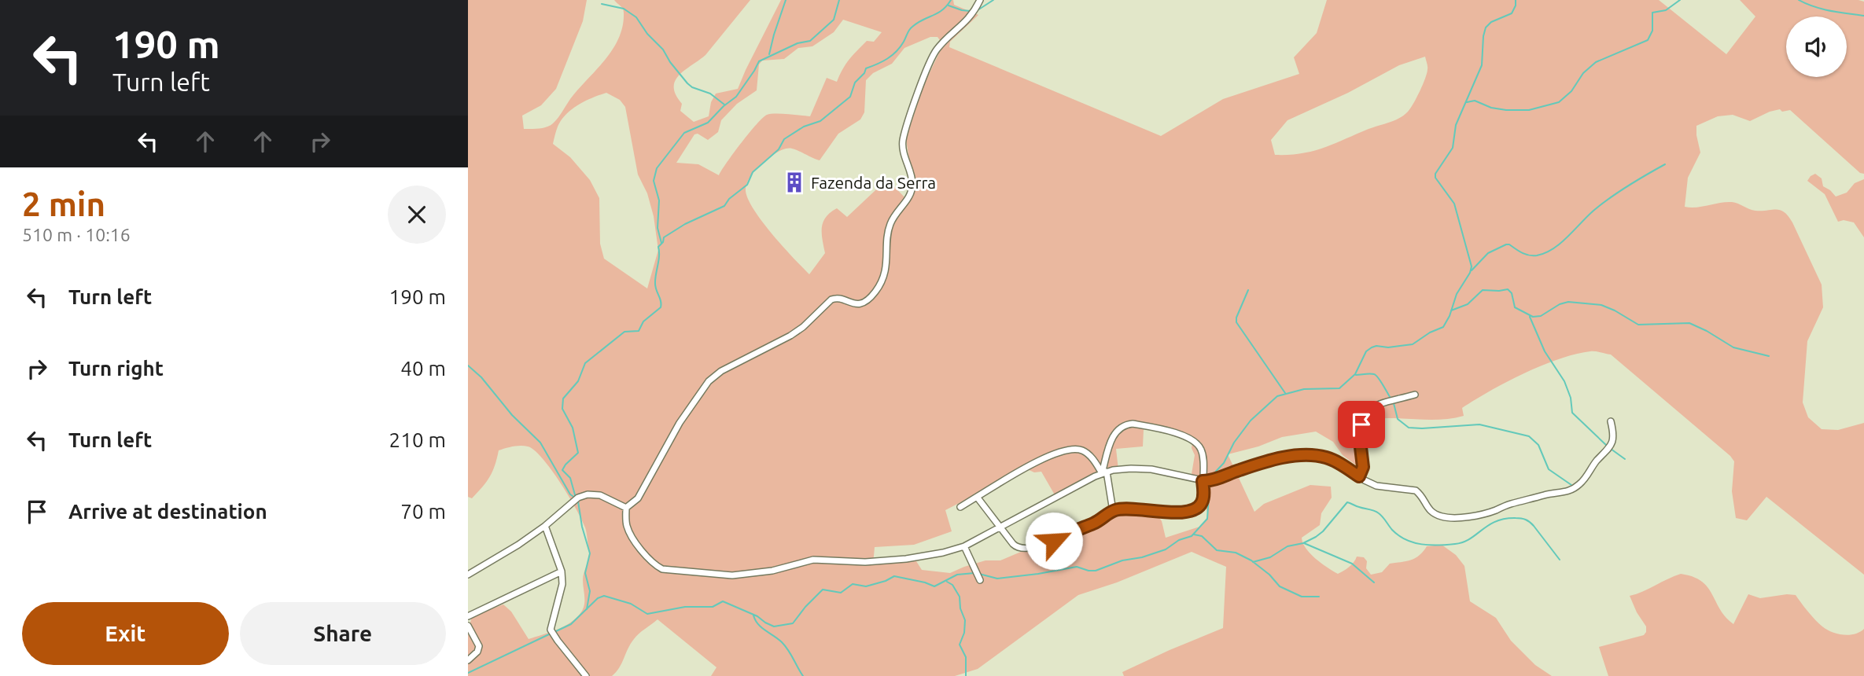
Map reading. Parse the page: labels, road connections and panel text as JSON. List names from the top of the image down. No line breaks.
{"places":{"building":["Fazenda da Serra"]},"page":{"turn":["190 m","Turn left"],"heading":["2 min","510 m · 10:16"],"list":[{"name":"Turn left","value":"190 m"},{"name":"Turn right","value":"40 m"},{"name":"Turn left","value":"210 m"},{"name":"Arrive at destination","value":"70 m"}],"buttons":["Exit","Share"]}}
